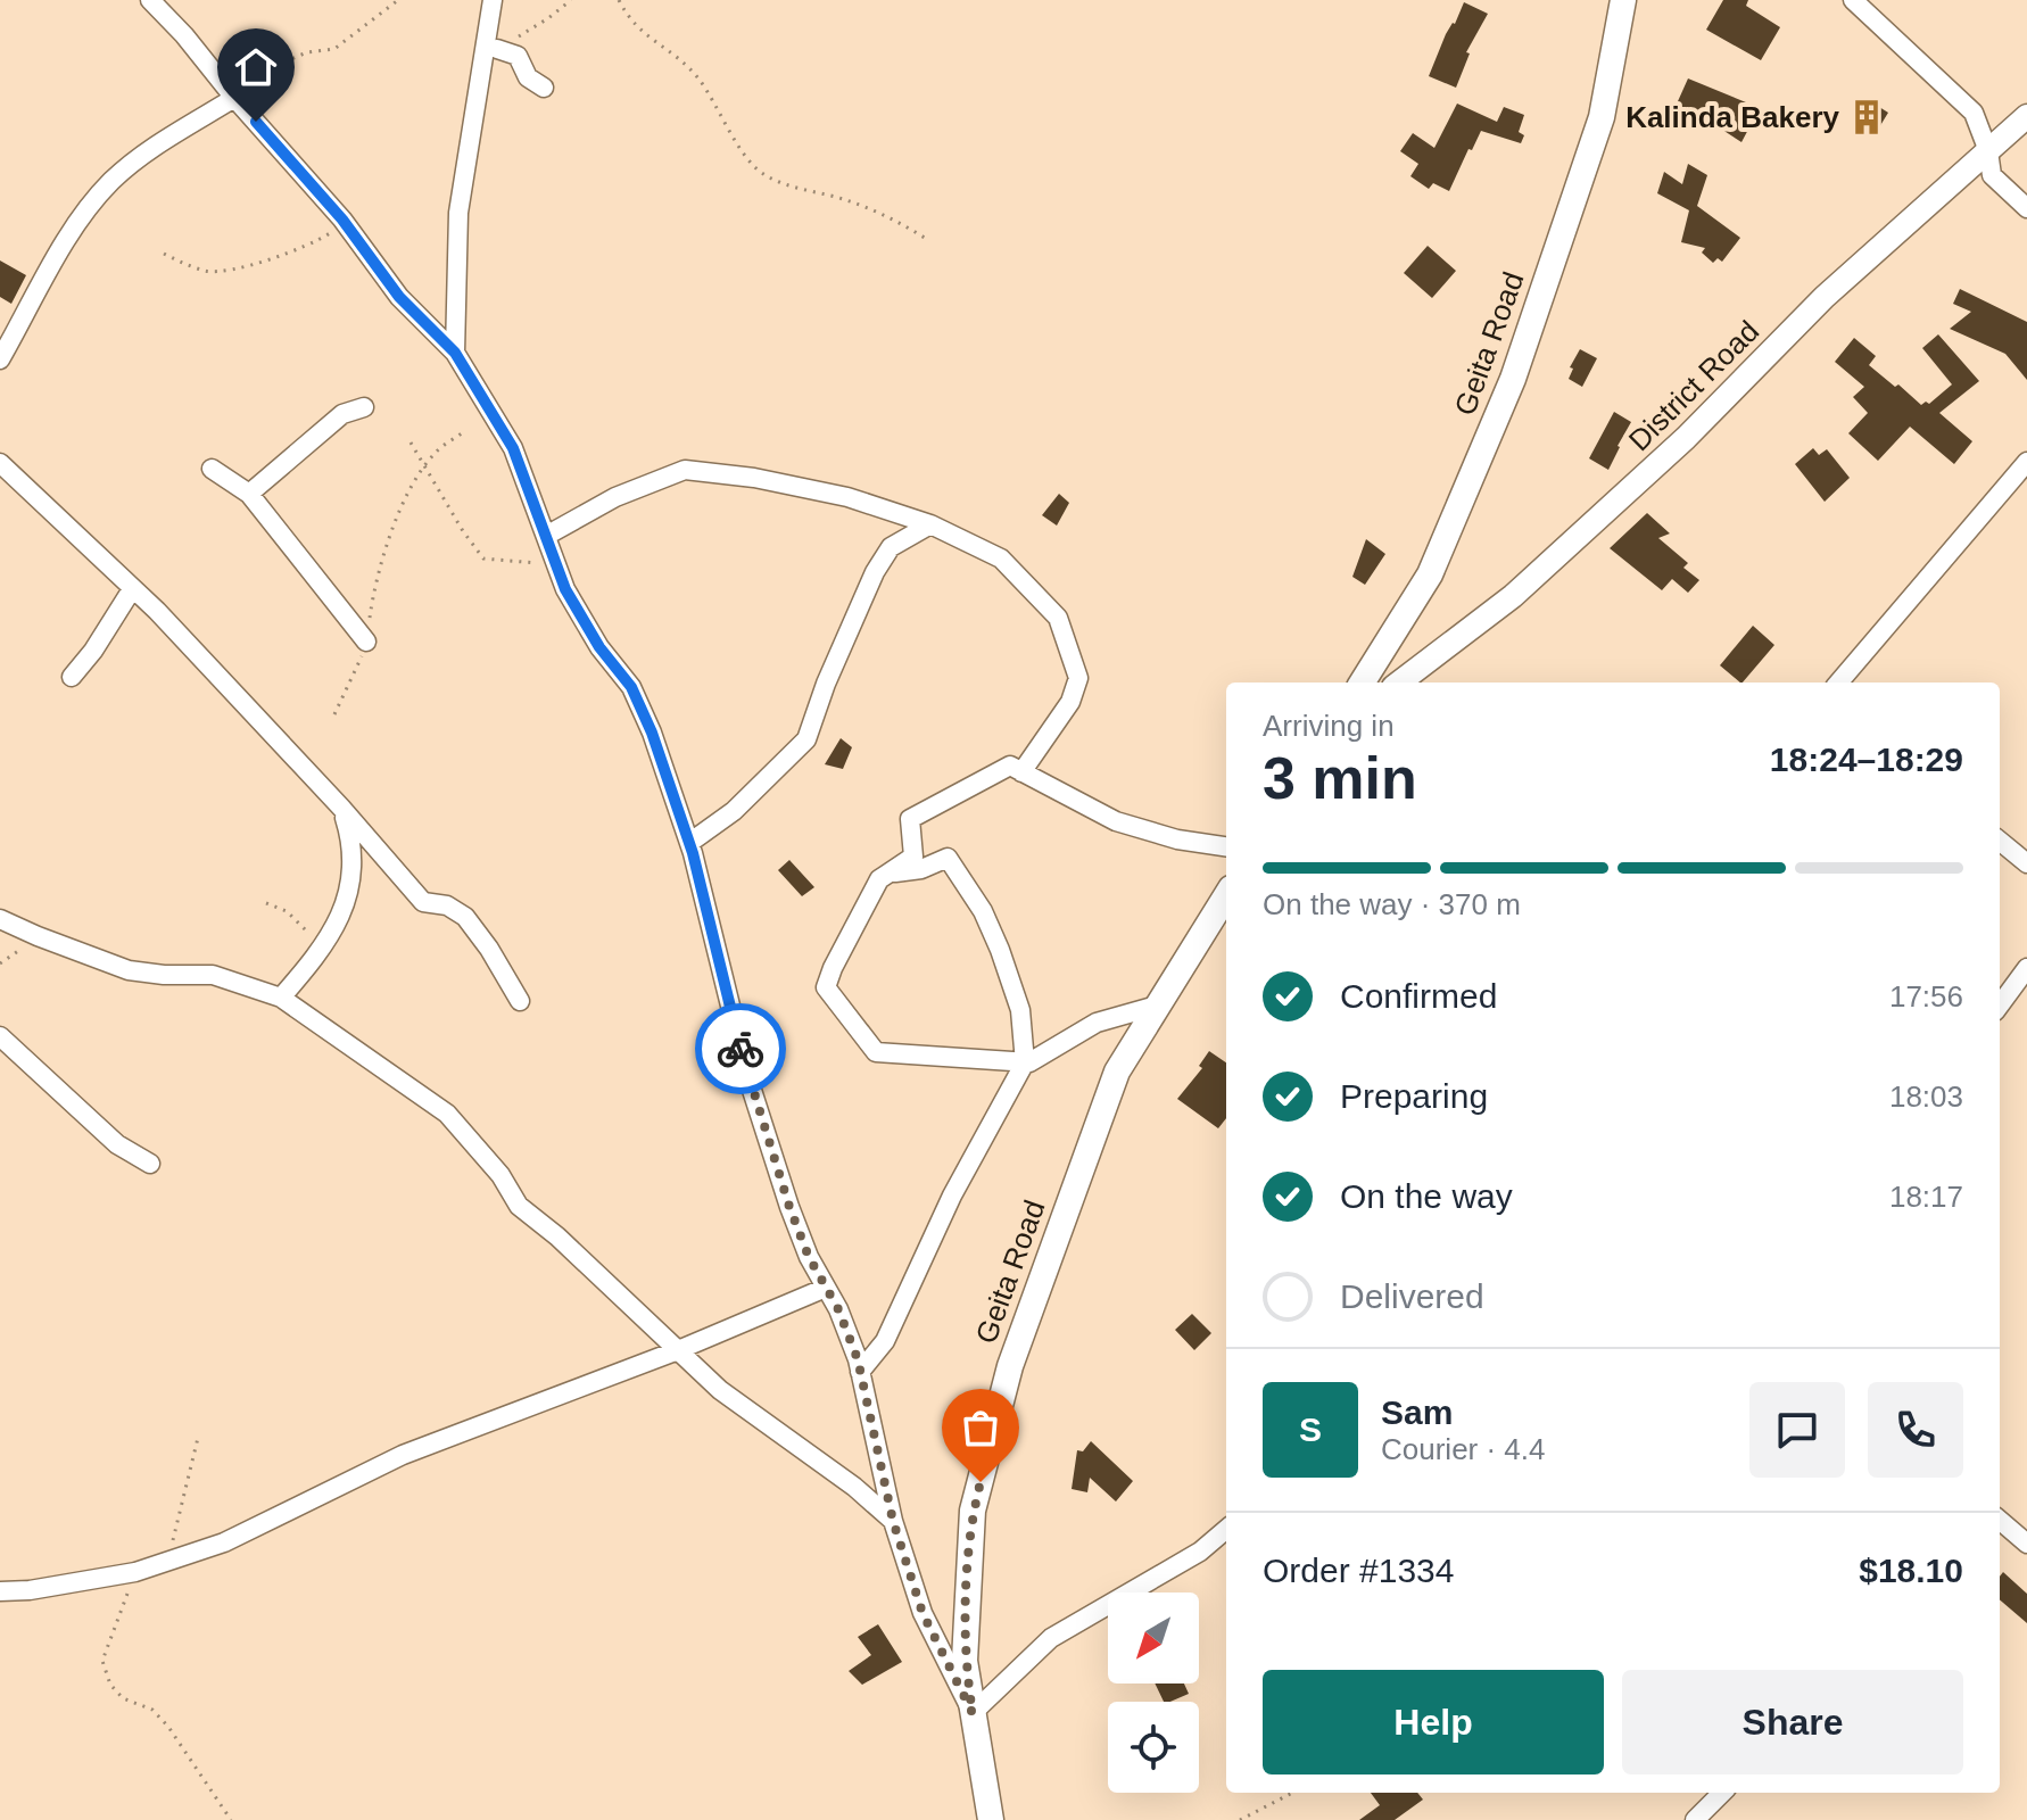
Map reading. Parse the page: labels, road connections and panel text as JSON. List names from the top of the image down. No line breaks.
{"streets":{"main road":["Geita Road"],"street":["District Road"]},"places":{"building":["Kalinda Bakery"]},"north":"bottom left","page":{"heading":["3 min","Arriving in","18:24–18:29"],"panel":["Sam","Courier · 4.4","Order #1334","$18.10"],"bar":"On the way · 370 m","list":[["Confirmed","17:56"],["Preparing","18:03"],["On the way","18:17"],"Delivered"],"round":"S","buttons":["Help","Share"]}}
